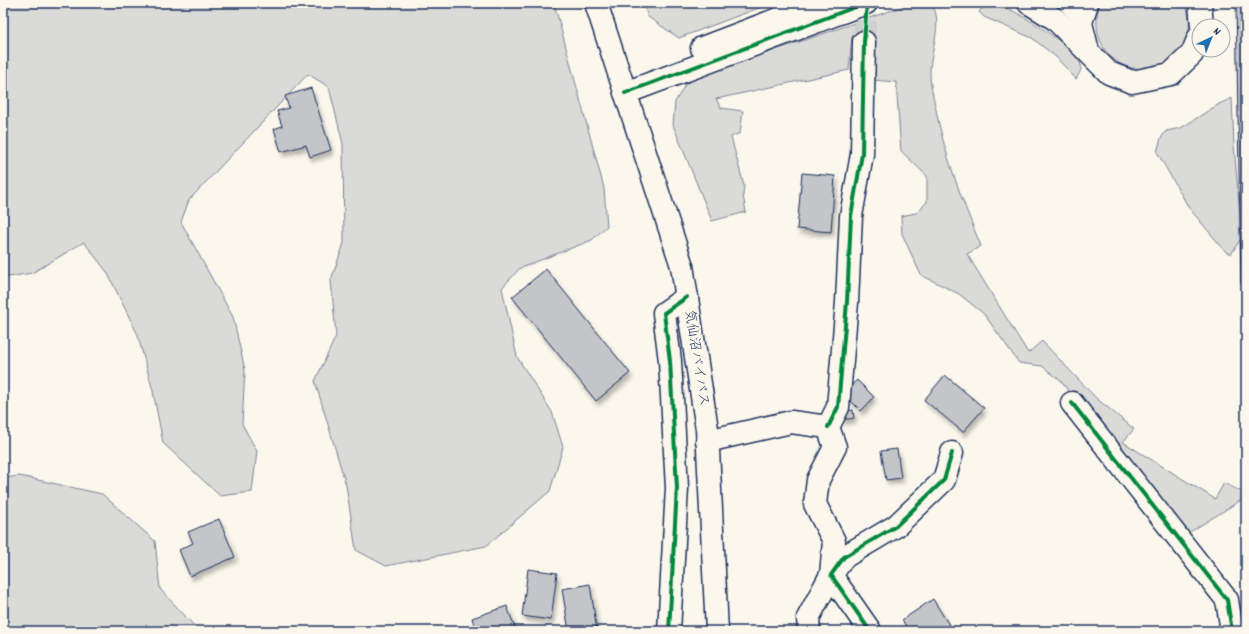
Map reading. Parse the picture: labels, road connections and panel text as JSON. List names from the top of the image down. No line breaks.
{"streets":{"main road":["気仙沼バイパス"]},"north":"top right"}
